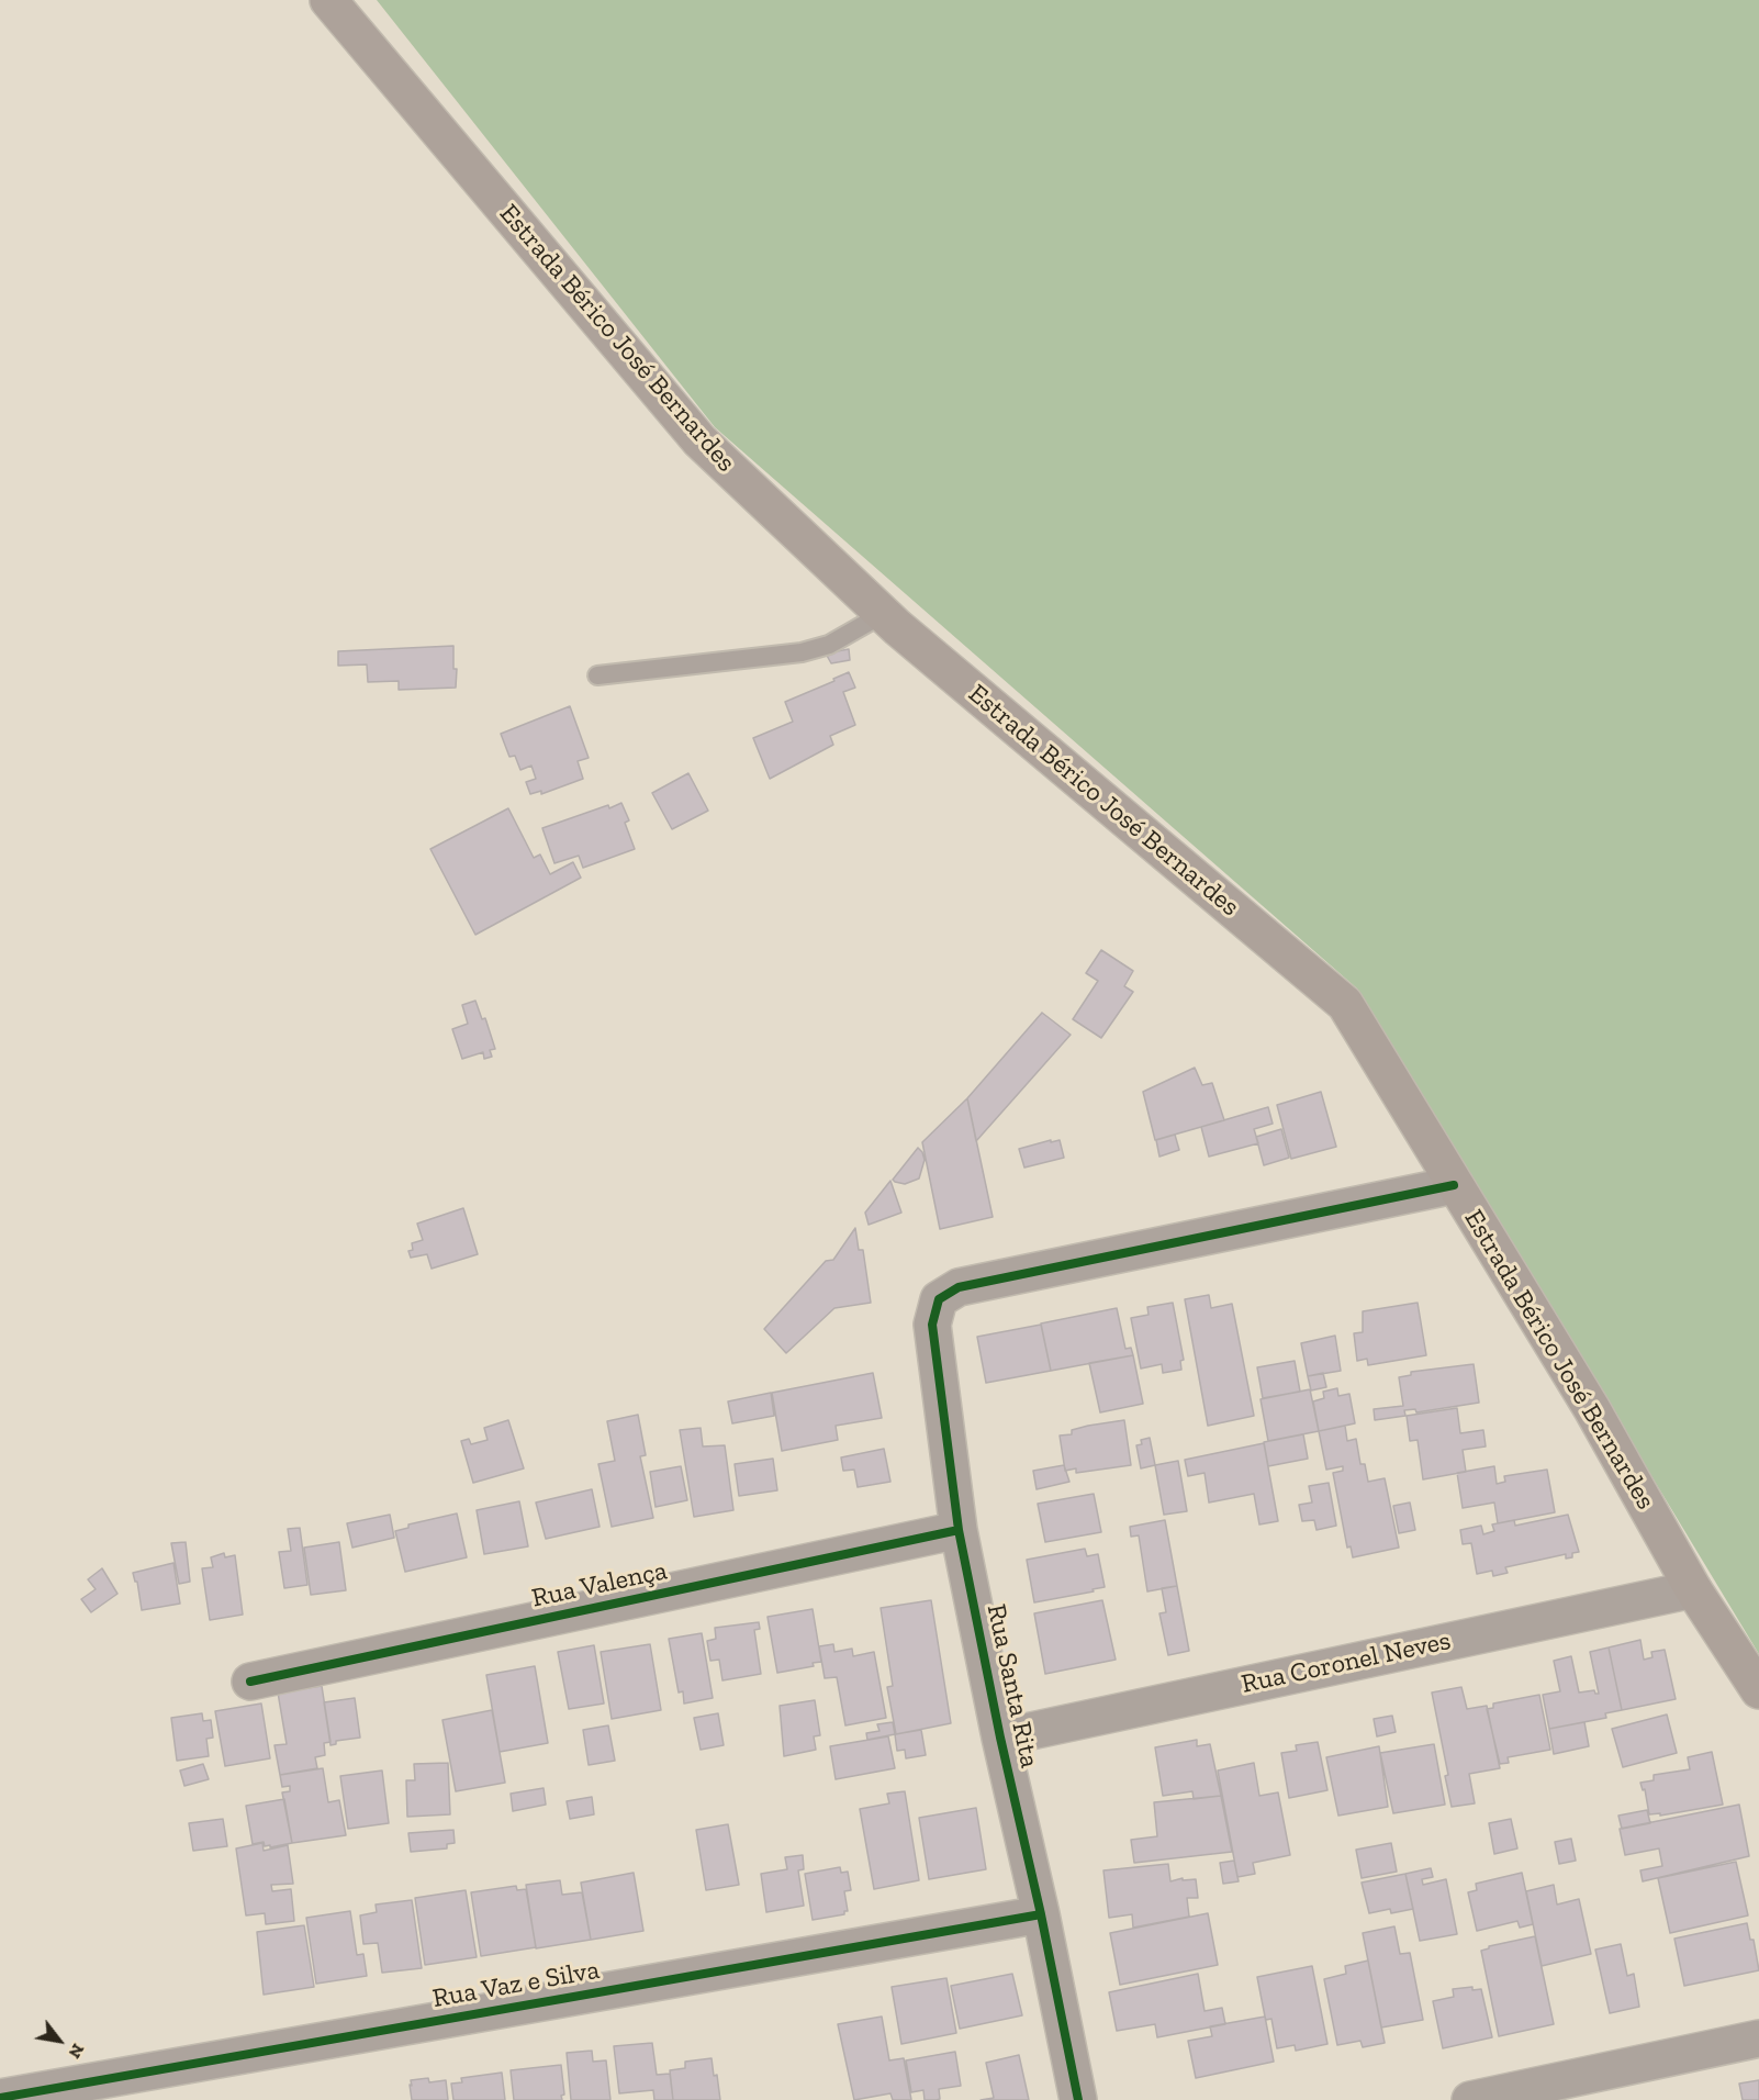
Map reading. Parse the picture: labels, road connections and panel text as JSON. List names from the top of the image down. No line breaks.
{"streets":{"main road":["Estrada Bérico José Bernardes"],"street":["Rua Valença","Rua Coronel Neves","Rua Santa Rita","Rua Vaz e Silva"]},"crossings":[["Estrada Bérico José Bernardes","Rua Coronel Neves"],["Estrada Bérico José Bernardes","Rua Santa Rita"],["Rua Valença","Rua Santa Rita"],["Rua Coronel Neves","Rua Santa Rita"],["Rua Santa Rita","Rua Vaz e Silva"]],"north":"bottom right"}
